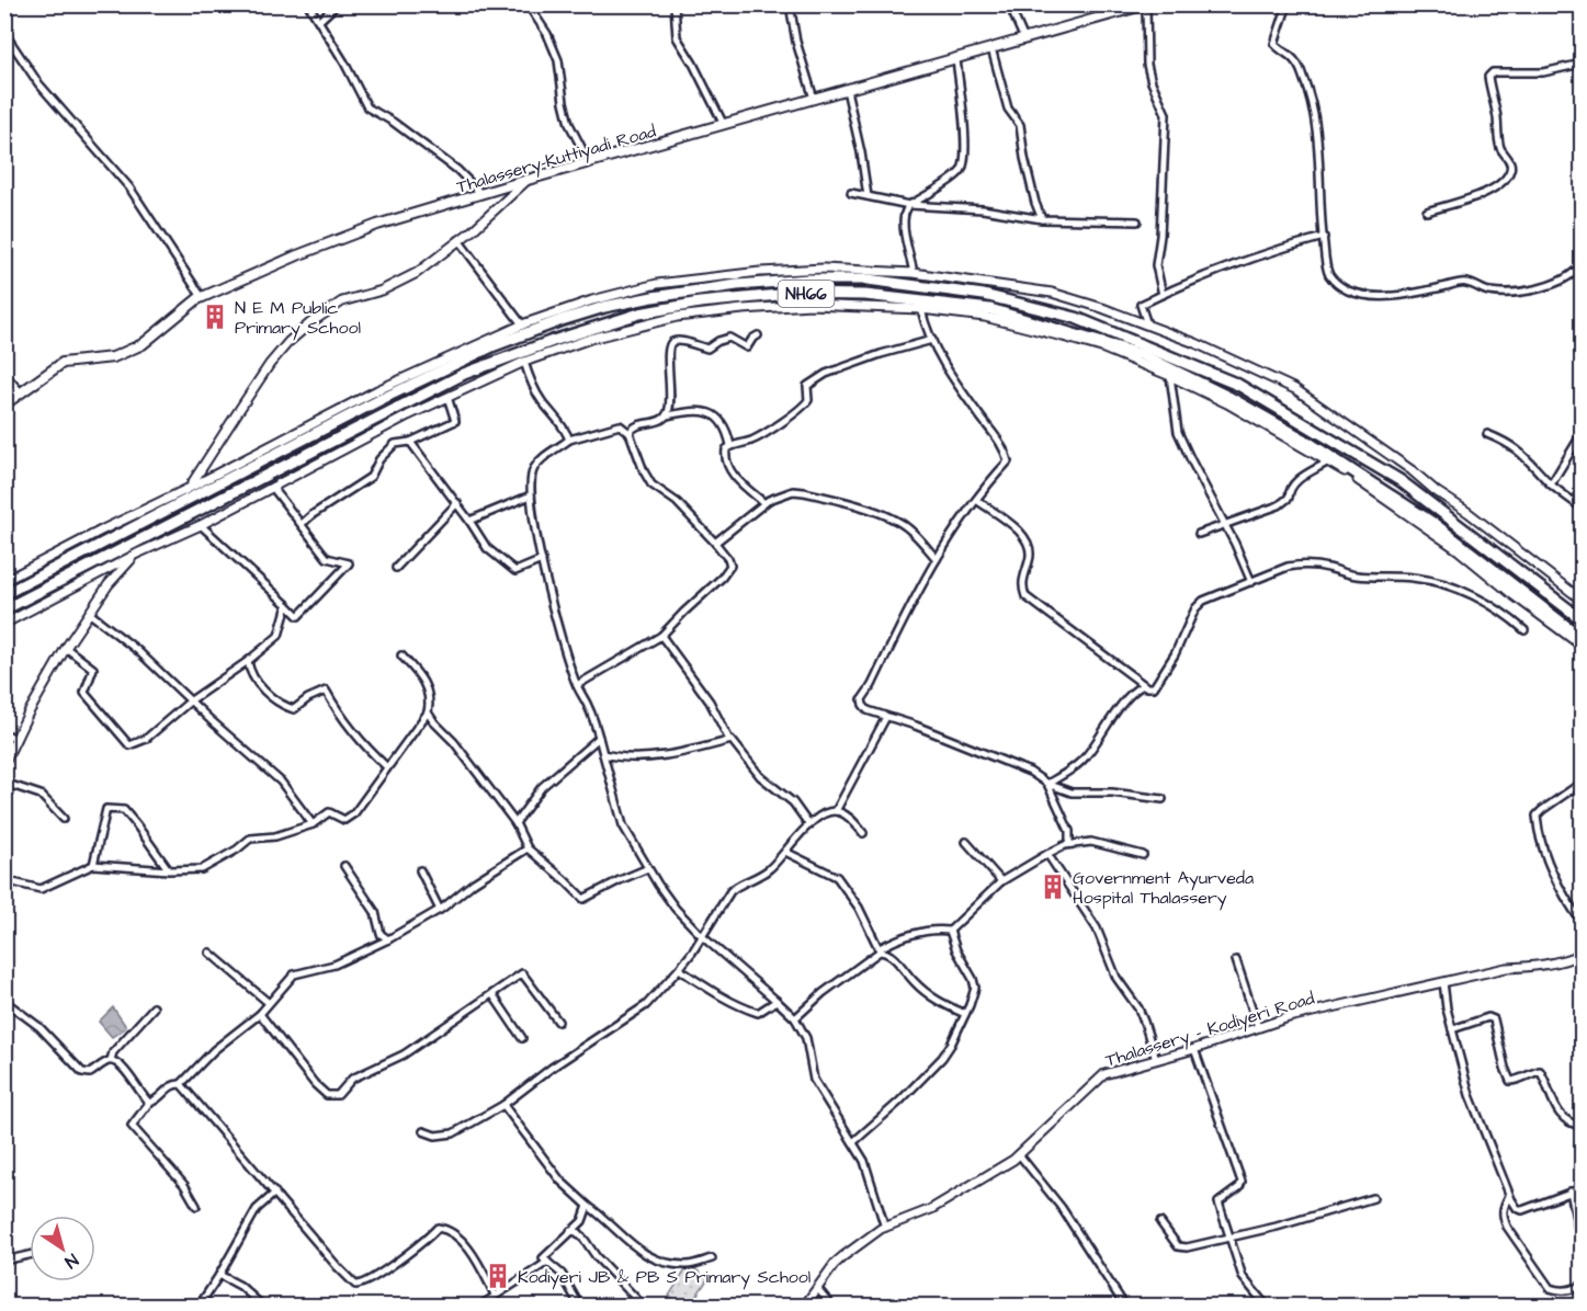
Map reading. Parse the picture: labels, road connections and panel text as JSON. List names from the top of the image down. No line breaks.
{"streets":{"highway":["NH66"],"main road":["Thalassery-Kuttiyadi Road"],"street":["Thalassery - Kodiyeri Road"]},"places":{"building":["N E M Public Primary School","Government Ayurveda Hospital Thalassery","Kodiyeri JB & PB S Primary School"]},"north":"bottom right"}
